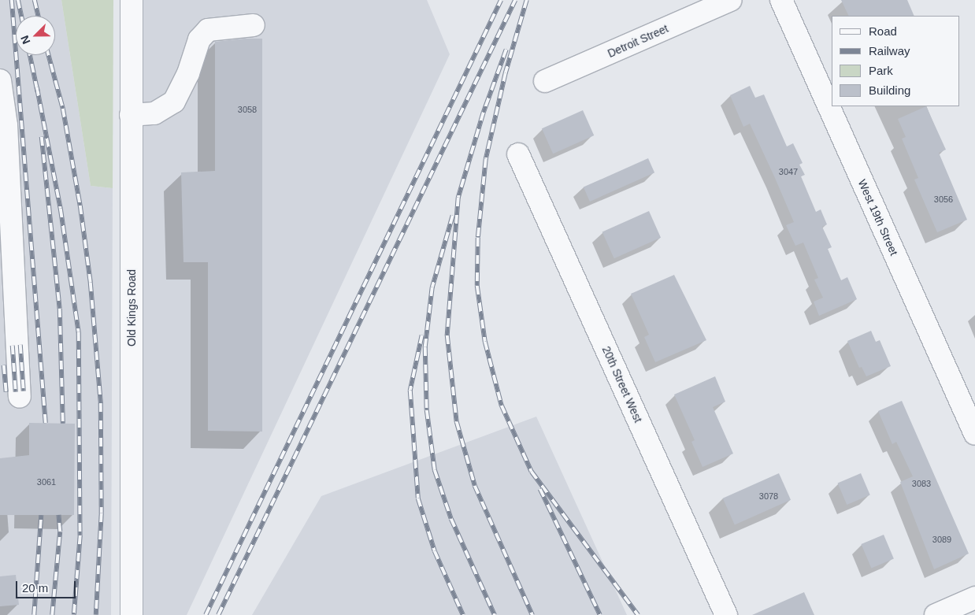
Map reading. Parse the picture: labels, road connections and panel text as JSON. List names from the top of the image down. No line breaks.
{"streets":{"street":["Detroit Street","West 19th Street","Old Kings Road","20th Street West"]},"house_numbers":["3058","3047","3056","3061","3083","3078","3089"],"legend":["Road","Railway","Park","Building"],"scale_bar":"20 m","north":"bottom left"}
